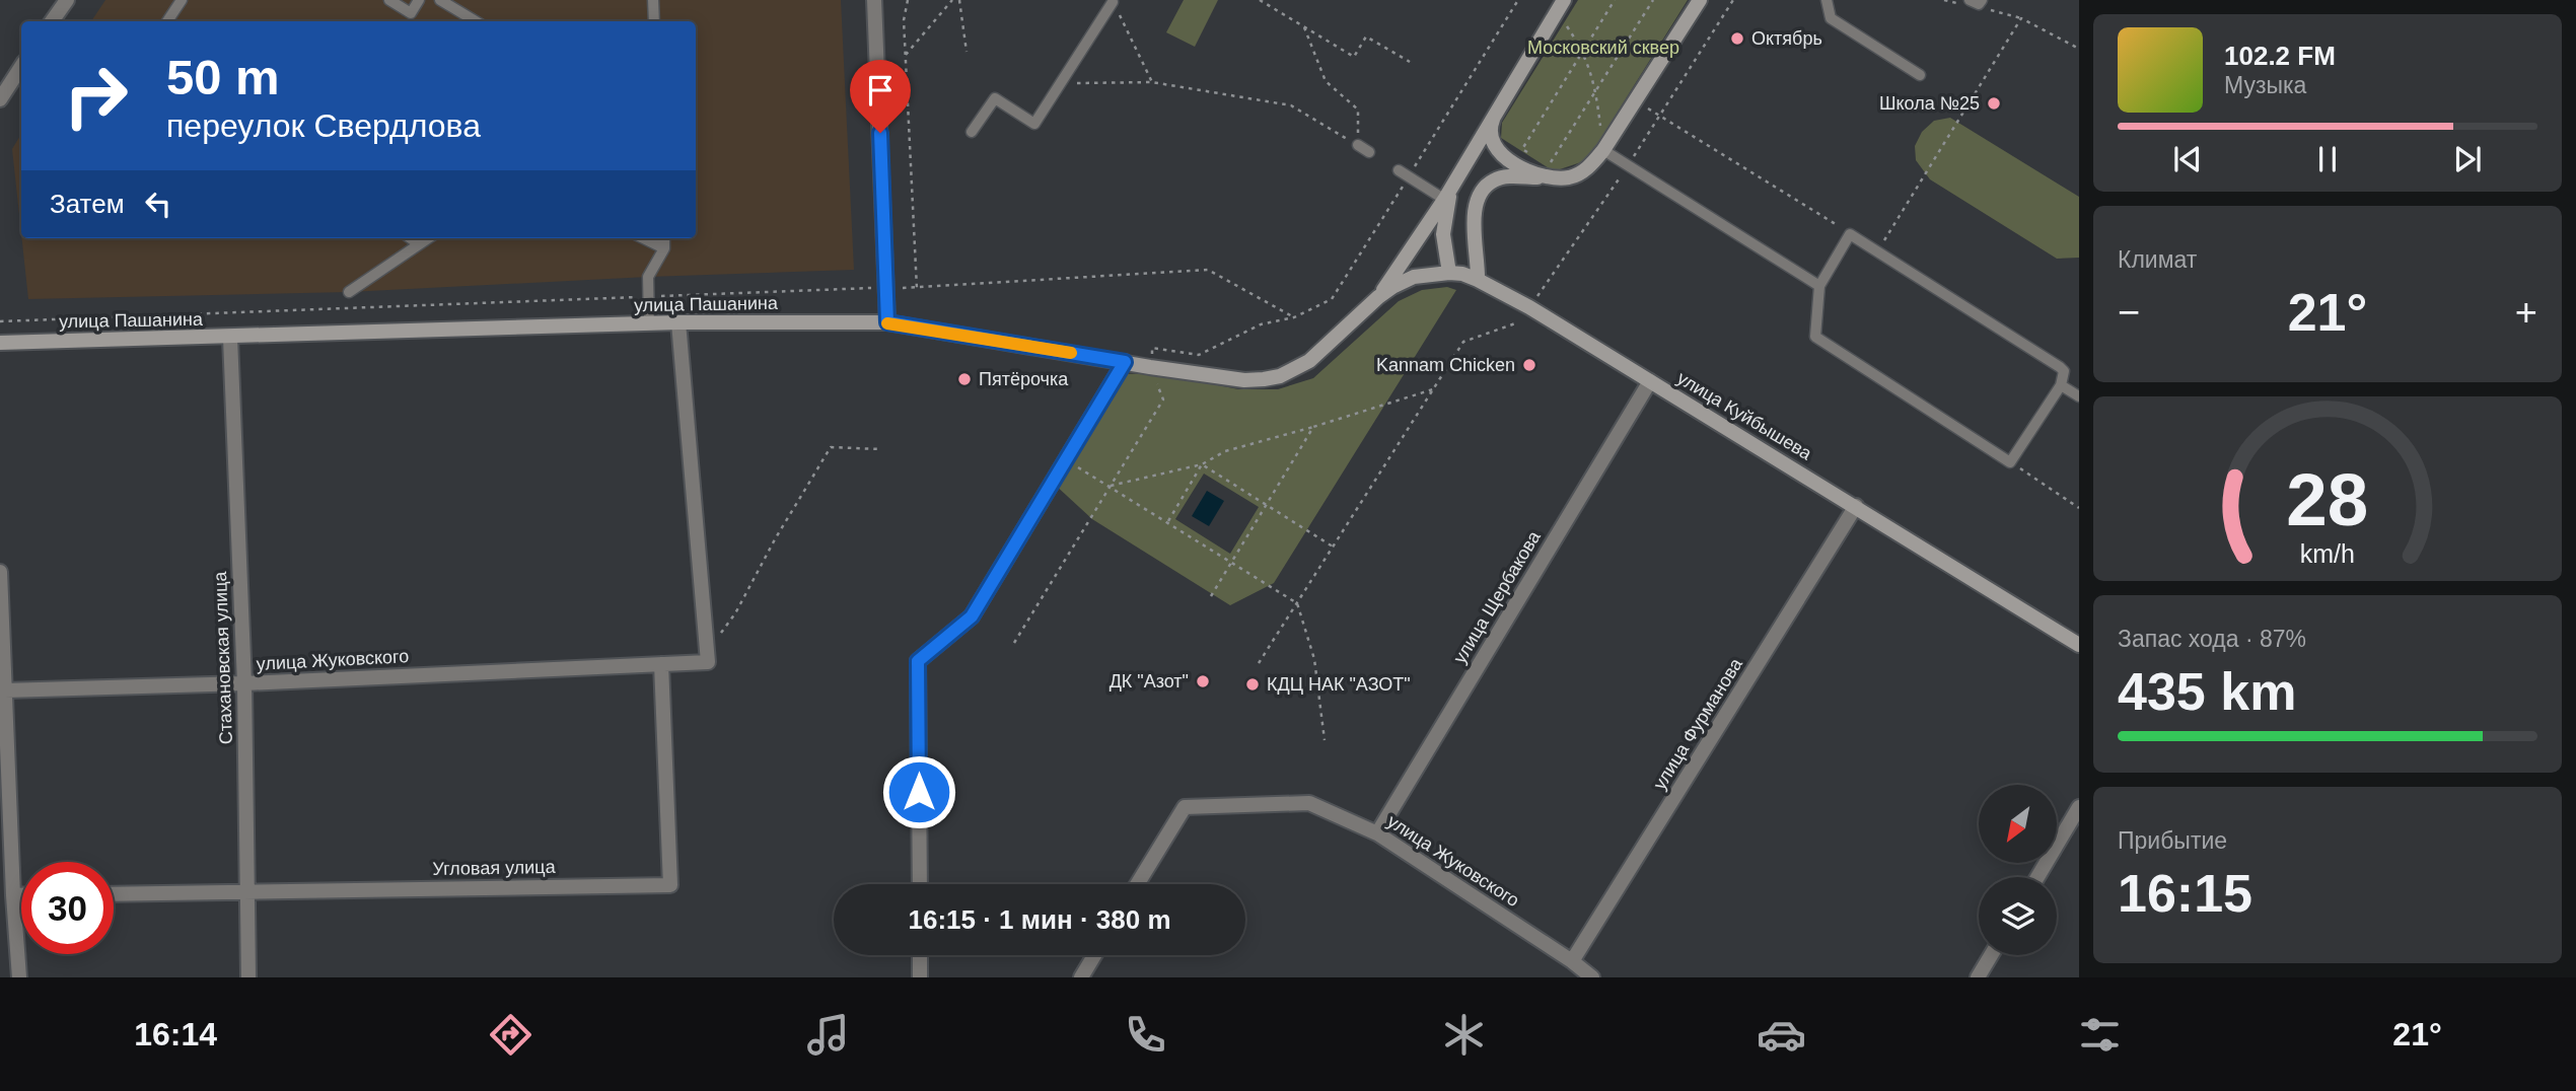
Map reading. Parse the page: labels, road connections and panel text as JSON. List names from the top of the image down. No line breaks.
{"streets":{"main road":["улица Пашанина","улица Куйбышева"],"street":["улица Щербакова","Стахановская улица","улица Жуковского","улица Фурманова","Угловая улица"]},"crossings":[["улица Пашанина","улица Куйбышева"],["улица Пашанина","Стахановская улица"],["улица Пашанина","улица Жуковского"],["улица Куйбышева","улица Щербакова"],["улица Куйбышева","улица Фурманова"],["улица Щербакова","улица Жуковского"],["Стахановская улица","улица Жуковского"],["Стахановская улица","Угловая улица"],["улица Жуковского","улица Фурманова"],["улица Жуковского","Угловая улица"]],"parks":["Московский сквер"],"places":["Октябрь","Школа №25","Kannam Chicken","Пятёрочка","ДК \"Азот\"","КДЦ НАК \"АЗОТ\""],"north":"bottom left","page":{"turn":["50 m","переулок Свердлова"],"song":["102.2 FM","Музыка"],"then":"Затем","tile":["Климат",["Запас хода · 87%","435 km"],["Прибытие","16:15"]],"heat":["−","21°","+"],"limit":"30","trip":"16:15 · 1 мин · 380 m","tabs":["16:14","21°"],"gauge":["28","km/h"]}}
